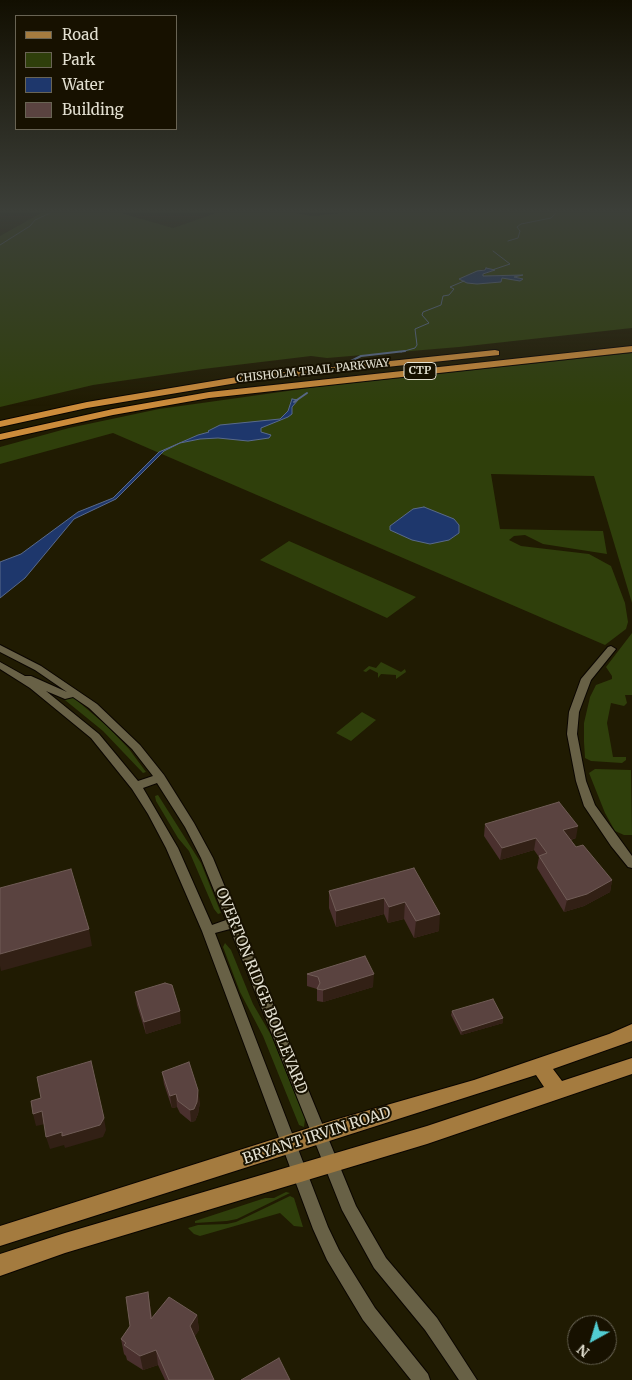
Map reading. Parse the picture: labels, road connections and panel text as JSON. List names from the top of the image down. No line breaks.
{"streets":{"highway":["CHISHOLM TRAIL PARKWAY","CTP"],"main road":["BRYANT IRVIN ROAD"],"street":["OVERTON RIDGE BOULEVARD"]},"crossings":[["OVERTON RIDGE BOULEVARD","BRYANT IRVIN ROAD"]],"legend":["Road","Park","Water","Building"],"north":"bottom left"}
